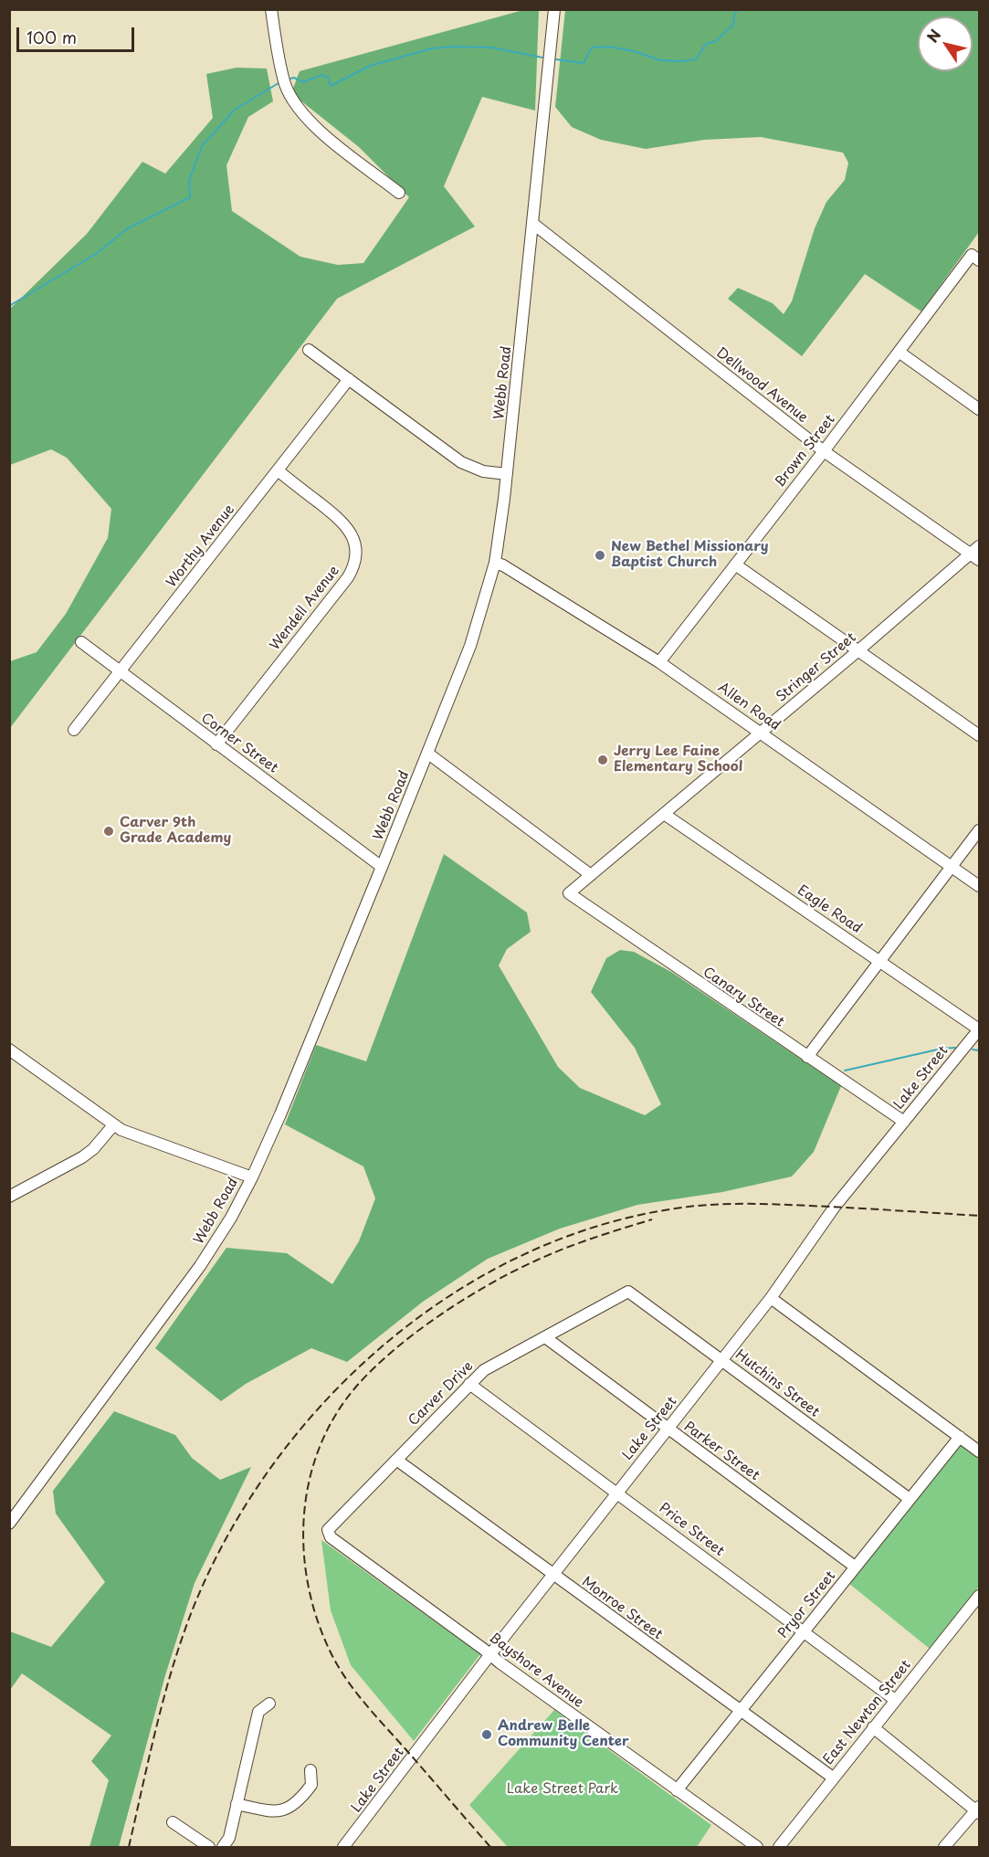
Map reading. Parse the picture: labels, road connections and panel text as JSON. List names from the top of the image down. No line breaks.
{"streets":{"street":["Webb Road","Dellwood Avenue","Brown Street","Worthy Avenue","Wendell Avenue","Stringer Street","Allen Road","Corner Street","Eagle Road","Canary Street","Lake Street","Hutchins Street","Carver Drive","Parker Street","Price Street","Pryor Street","Monroe Street","Bayshore Avenue","East Newton Street"]},"crossings":[["Webb Road","Dellwood Avenue"],["Webb Road","Allen Road"],["Webb Road","Corner Street"],["Dellwood Avenue","Brown Street"],["Dellwood Avenue","Stringer Street"],["Brown Street","Allen Road"],["Worthy Avenue","Wendell Avenue"],["Worthy Avenue","Corner Street"],["Wendell Avenue","Corner Street"],["Stringer Street","Allen Road"],["Stringer Street","Eagle Road"],["Stringer Street","Canary Street"],["Eagle Road","Lake Street"],["Canary Street","Lake Street"],["Lake Street","Hutchins Street"],["Lake Street","Parker Street"],["Lake Street","Price Street"],["Lake Street","Monroe Street"],["Lake Street","Bayshore Avenue"],["Hutchins Street","Carver Drive"],["Hutchins Street","Pryor Street"],["Carver Drive","Parker Street"],["Carver Drive","Price Street"],["Carver Drive","Monroe Street"],["Carver Drive","Bayshore Avenue"],["Parker Street","Pryor Street"],["Price Street","Pryor Street"],["Price Street","East Newton Street"],["Pryor Street","Monroe Street"],["Pryor Street","Bayshore Avenue"],["Monroe Street","East Newton Street"]],"parks":["Lake Street Park"],"places":["New Bethel Missionary Baptist Church","Jerry Lee Faine Elementary School","Carver 9th Grade Academy","Andrew Belle Community Center"],"scale_bar":"100 m","north":"top left"}
